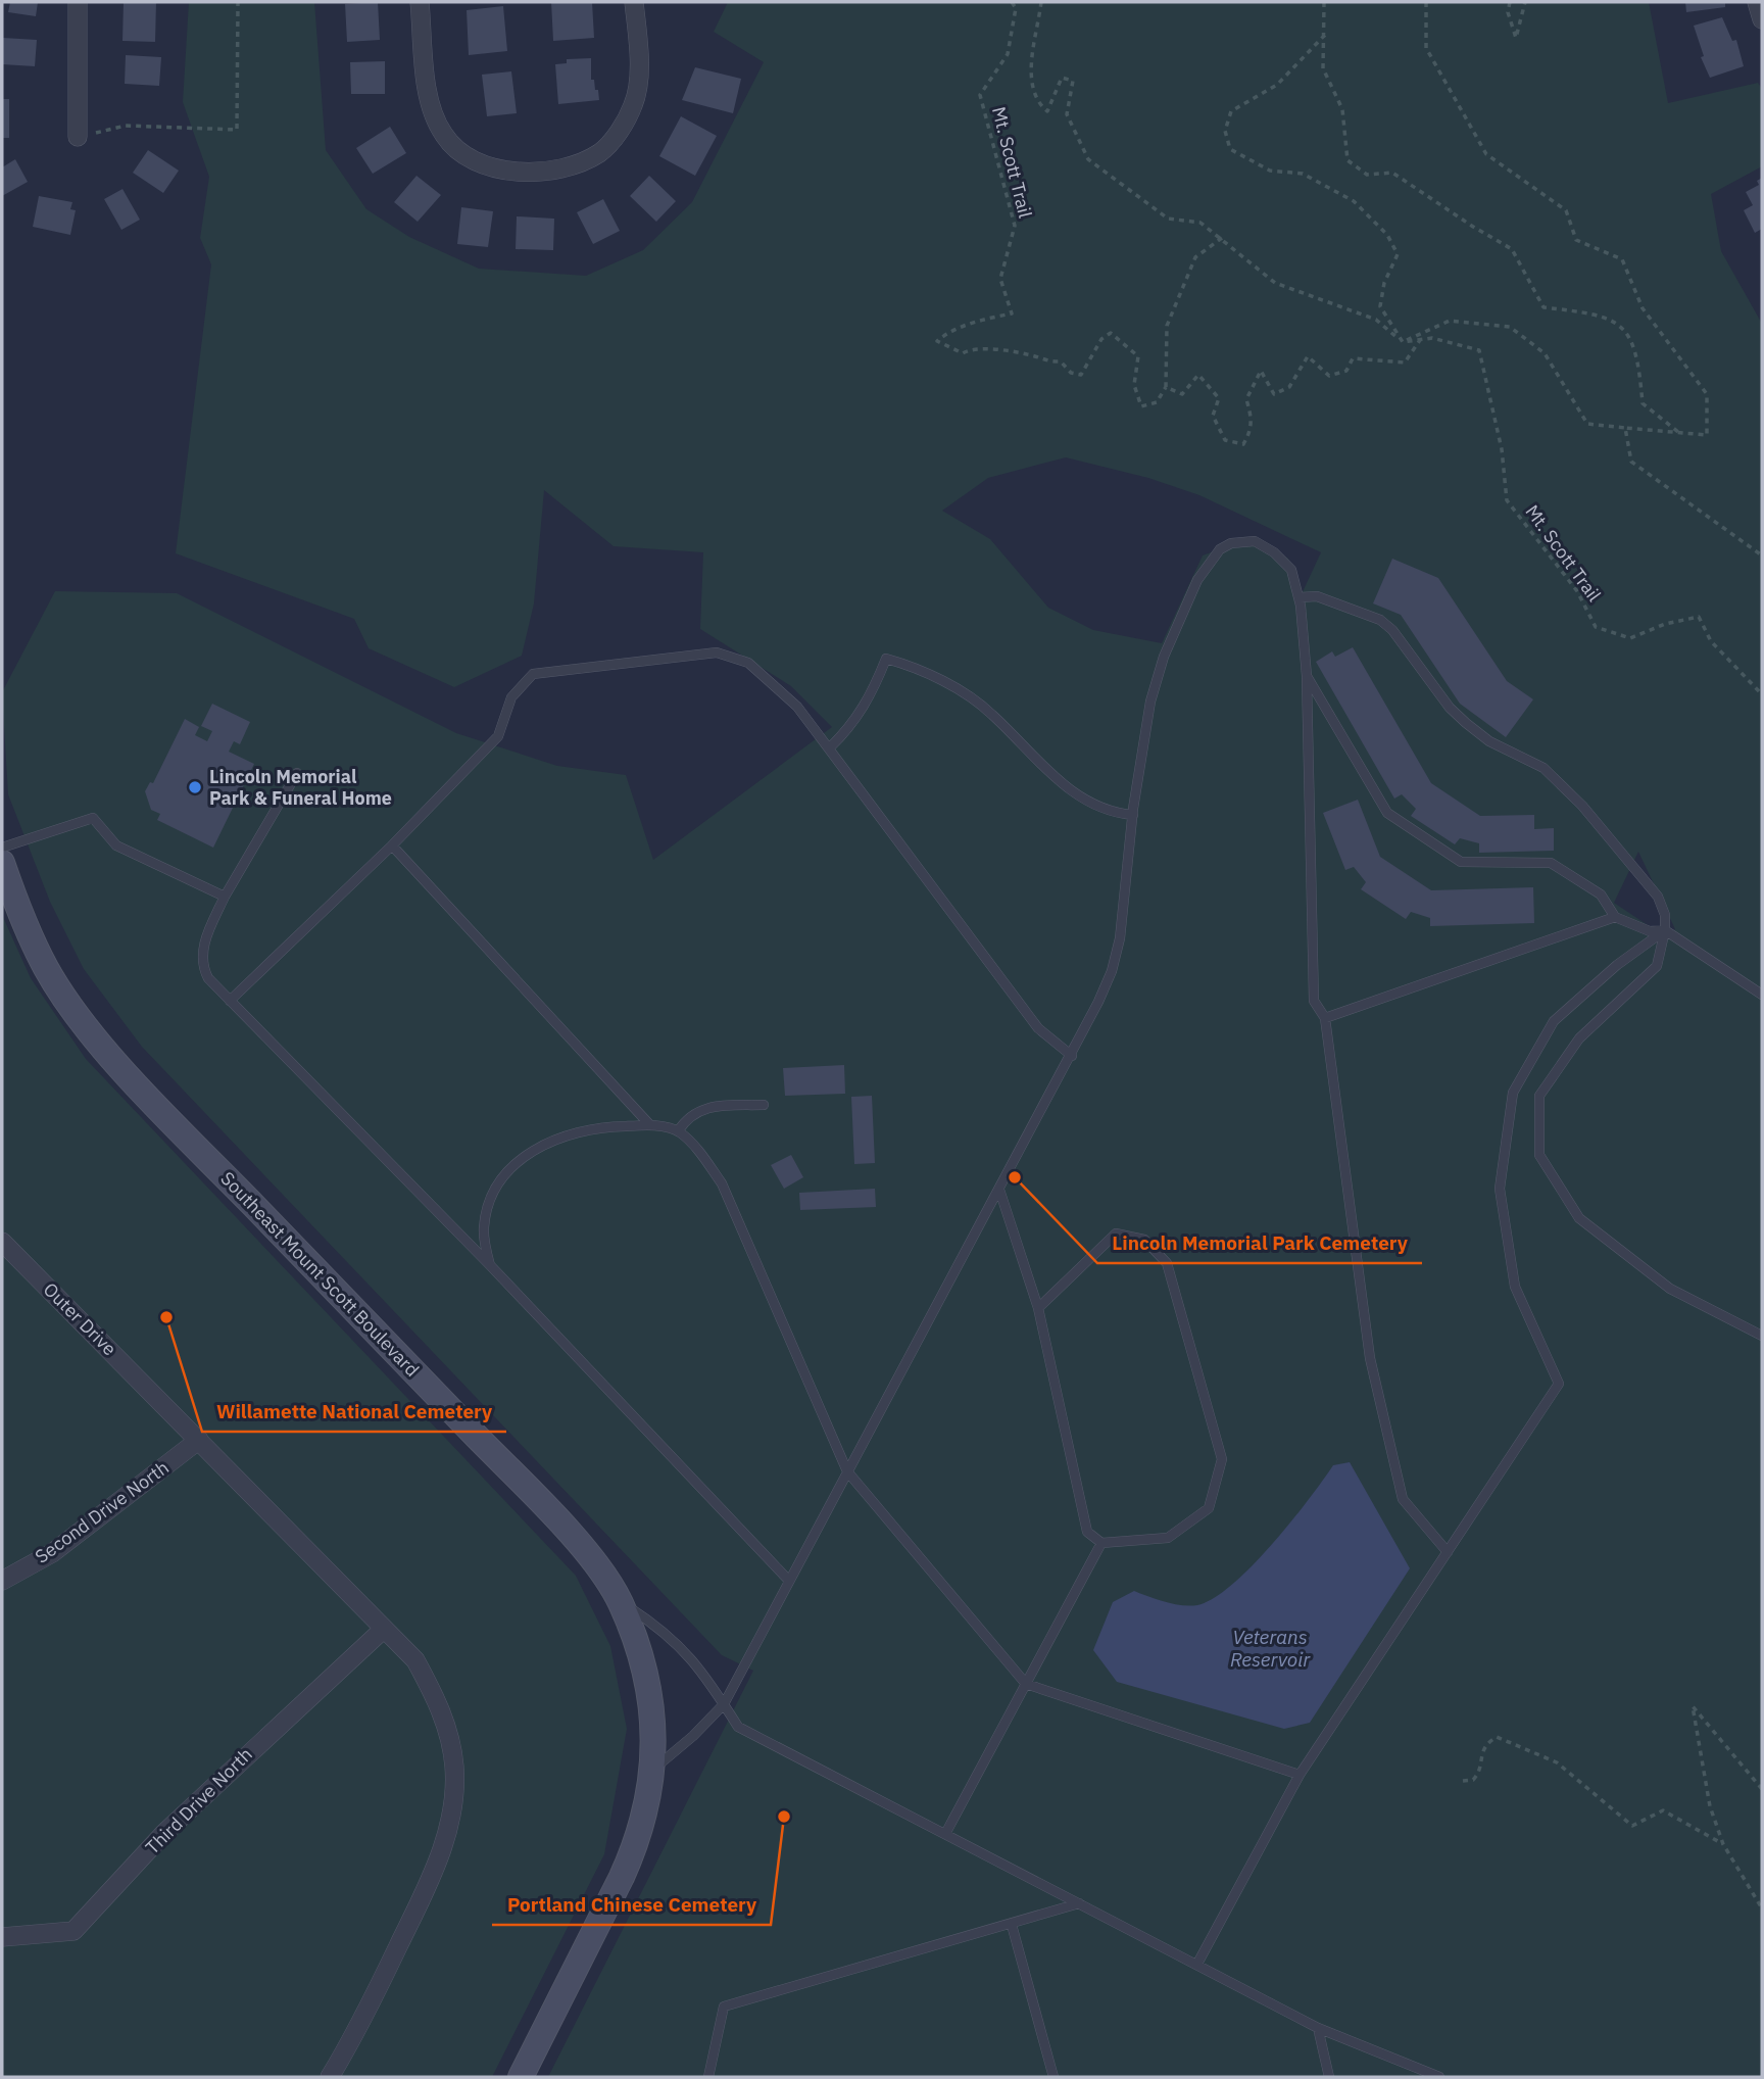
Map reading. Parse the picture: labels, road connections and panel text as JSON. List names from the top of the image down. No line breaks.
{"streets":{"main road":["Southeast Mount Scott Boulevard"],"street":["Outer Drive","Second Drive North","Third Drive North"],"path":["Mt. Scott Trail"]},"crossings":[["Outer Drive","Second Drive North"],["Outer Drive","Third Drive North"]],"water":["Veterans Reservoir"],"places":["Lincoln Memorial Park & Funeral Home","Lincoln Memorial Park Cemetery","Willamette National Cemetery","Portland Chinese Cemetery"]}
